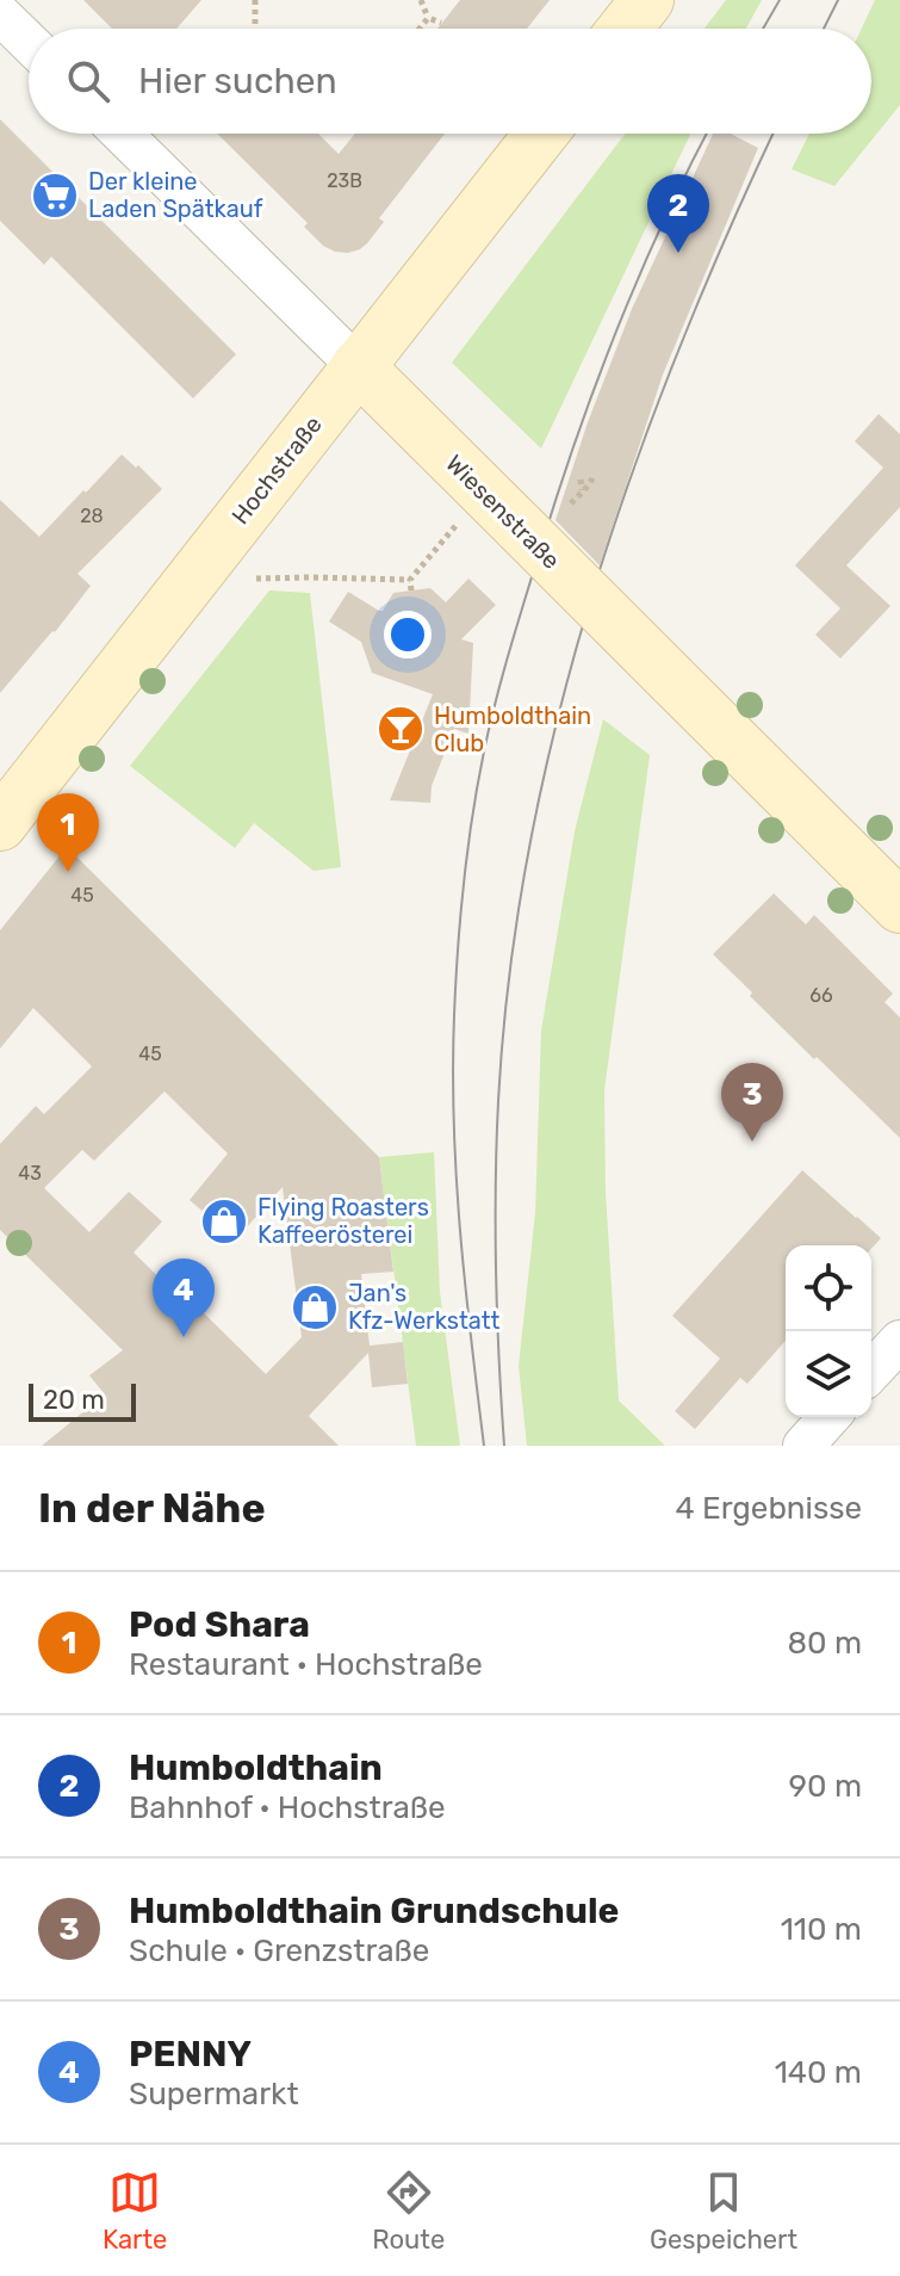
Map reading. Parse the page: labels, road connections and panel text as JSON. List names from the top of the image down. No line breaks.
{"streets":{"street":["Hochstraße","Wiesenstraße"]},"crossings":[["Hochstraße","Wiesenstraße"]],"places":{"supermarket":["Der kleine Laden Spätkauf"],"bar":["Humboldthain Club"],"shop":["Flying Roasters Kaffeerösterei","Jan's Kfz-Werkstatt"]},"house_numbers":["23B","28","45","66","45","43"],"scale_bar":"20 m","page":{"search":"Hier suchen","pins":["2","1","3","4"],"scale":"20 m","heading":["In der Nähe","4 Ergebnisse"],"list":[{"mark":"1","name":"Pod Shara","note":"Restaurant · Hochstraße","value":"80 m"},{"mark":"2","name":"Humboldthain","note":"Bahnhof · Hochstraße","value":"90 m"},{"mark":"3","name":"Humboldthain Grundschule","note":"Schule · Grenzstraße","value":"110 m"},{"mark":"4","name":"PENNY","note":"Supermarkt","value":"140 m"}],"nav":["Karte","Route","Gespeichert"]}}
